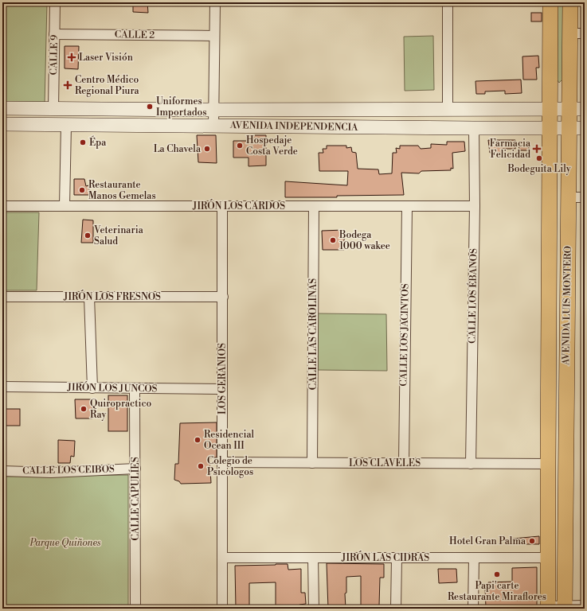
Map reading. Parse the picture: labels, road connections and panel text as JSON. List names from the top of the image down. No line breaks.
{"streets":{"main road":["AVENIDA INDEPENDENCIA","AVENIDA LUIS MONTERO"],"street":["CALLE 2","CALLE 9","JIRÓN LOS CARDOS","CALLE LOS ÉBANOS","JIRÓN LOS FRESNOS","CALLE LAS CAROLINAS","CALLE LOS JACINTOS","LOS GERANIOS","JIRÓN LOS JUNCOS","LOS CLAVELES","CALLE LOS CEIBOS","CALLE CAPULÍES","JIRÓN LAS CIDRAS"]},"crossings":[["CALLE 2","CALLE 9"],["CALLE 9","AVENIDA INDEPENDENCIA"],["AVENIDA INDEPENDENCIA","CALLE LOS ÉBANOS"],["AVENIDA INDEPENDENCIA","AVENIDA LUIS MONTERO"],["JIRÓN LOS CARDOS","CALLE LOS ÉBANOS"],["JIRÓN LOS CARDOS","CALLE LAS CAROLINAS"],["JIRÓN LOS CARDOS","CALLE LOS JACINTOS"],["JIRÓN LOS CARDOS","LOS GERANIOS"],["CALLE LOS ÉBANOS","LOS CLAVELES"],["JIRÓN LOS FRESNOS","LOS GERANIOS"],["AVENIDA LUIS MONTERO","LOS CLAVELES"],["AVENIDA LUIS MONTERO","JIRÓN LAS CIDRAS"],["CALLE LAS CAROLINAS","LOS CLAVELES"],["CALLE LOS JACINTOS","LOS CLAVELES"],["LOS GERANIOS","JIRÓN LOS JUNCOS"],["LOS GERANIOS","LOS CLAVELES"],["LOS GERANIOS","JIRÓN LAS CIDRAS"],["JIRÓN LOS JUNCOS","CALLE CAPULÍES"],["CALLE LOS CEIBOS","CALLE CAPULÍES"]],"parks":["Parque Quiñones"],"places":{"health":["Laser Visión","Centro Médico Regional Piura","Farmacia Felicidad"],"other":["Uniformes Importados","Épa","Hospedaje Costa Verde","La Chavela","Bodeguita Lily","Restaurante Manos Gemelas","Veterinaria Salud","Bodega 1000 wakee","Quiropractico Ray","Residencial Ocean III","Colegio de Psicologos","Hotel Gran Palma","Papi'carte Restaurante Miraflores"]}}
